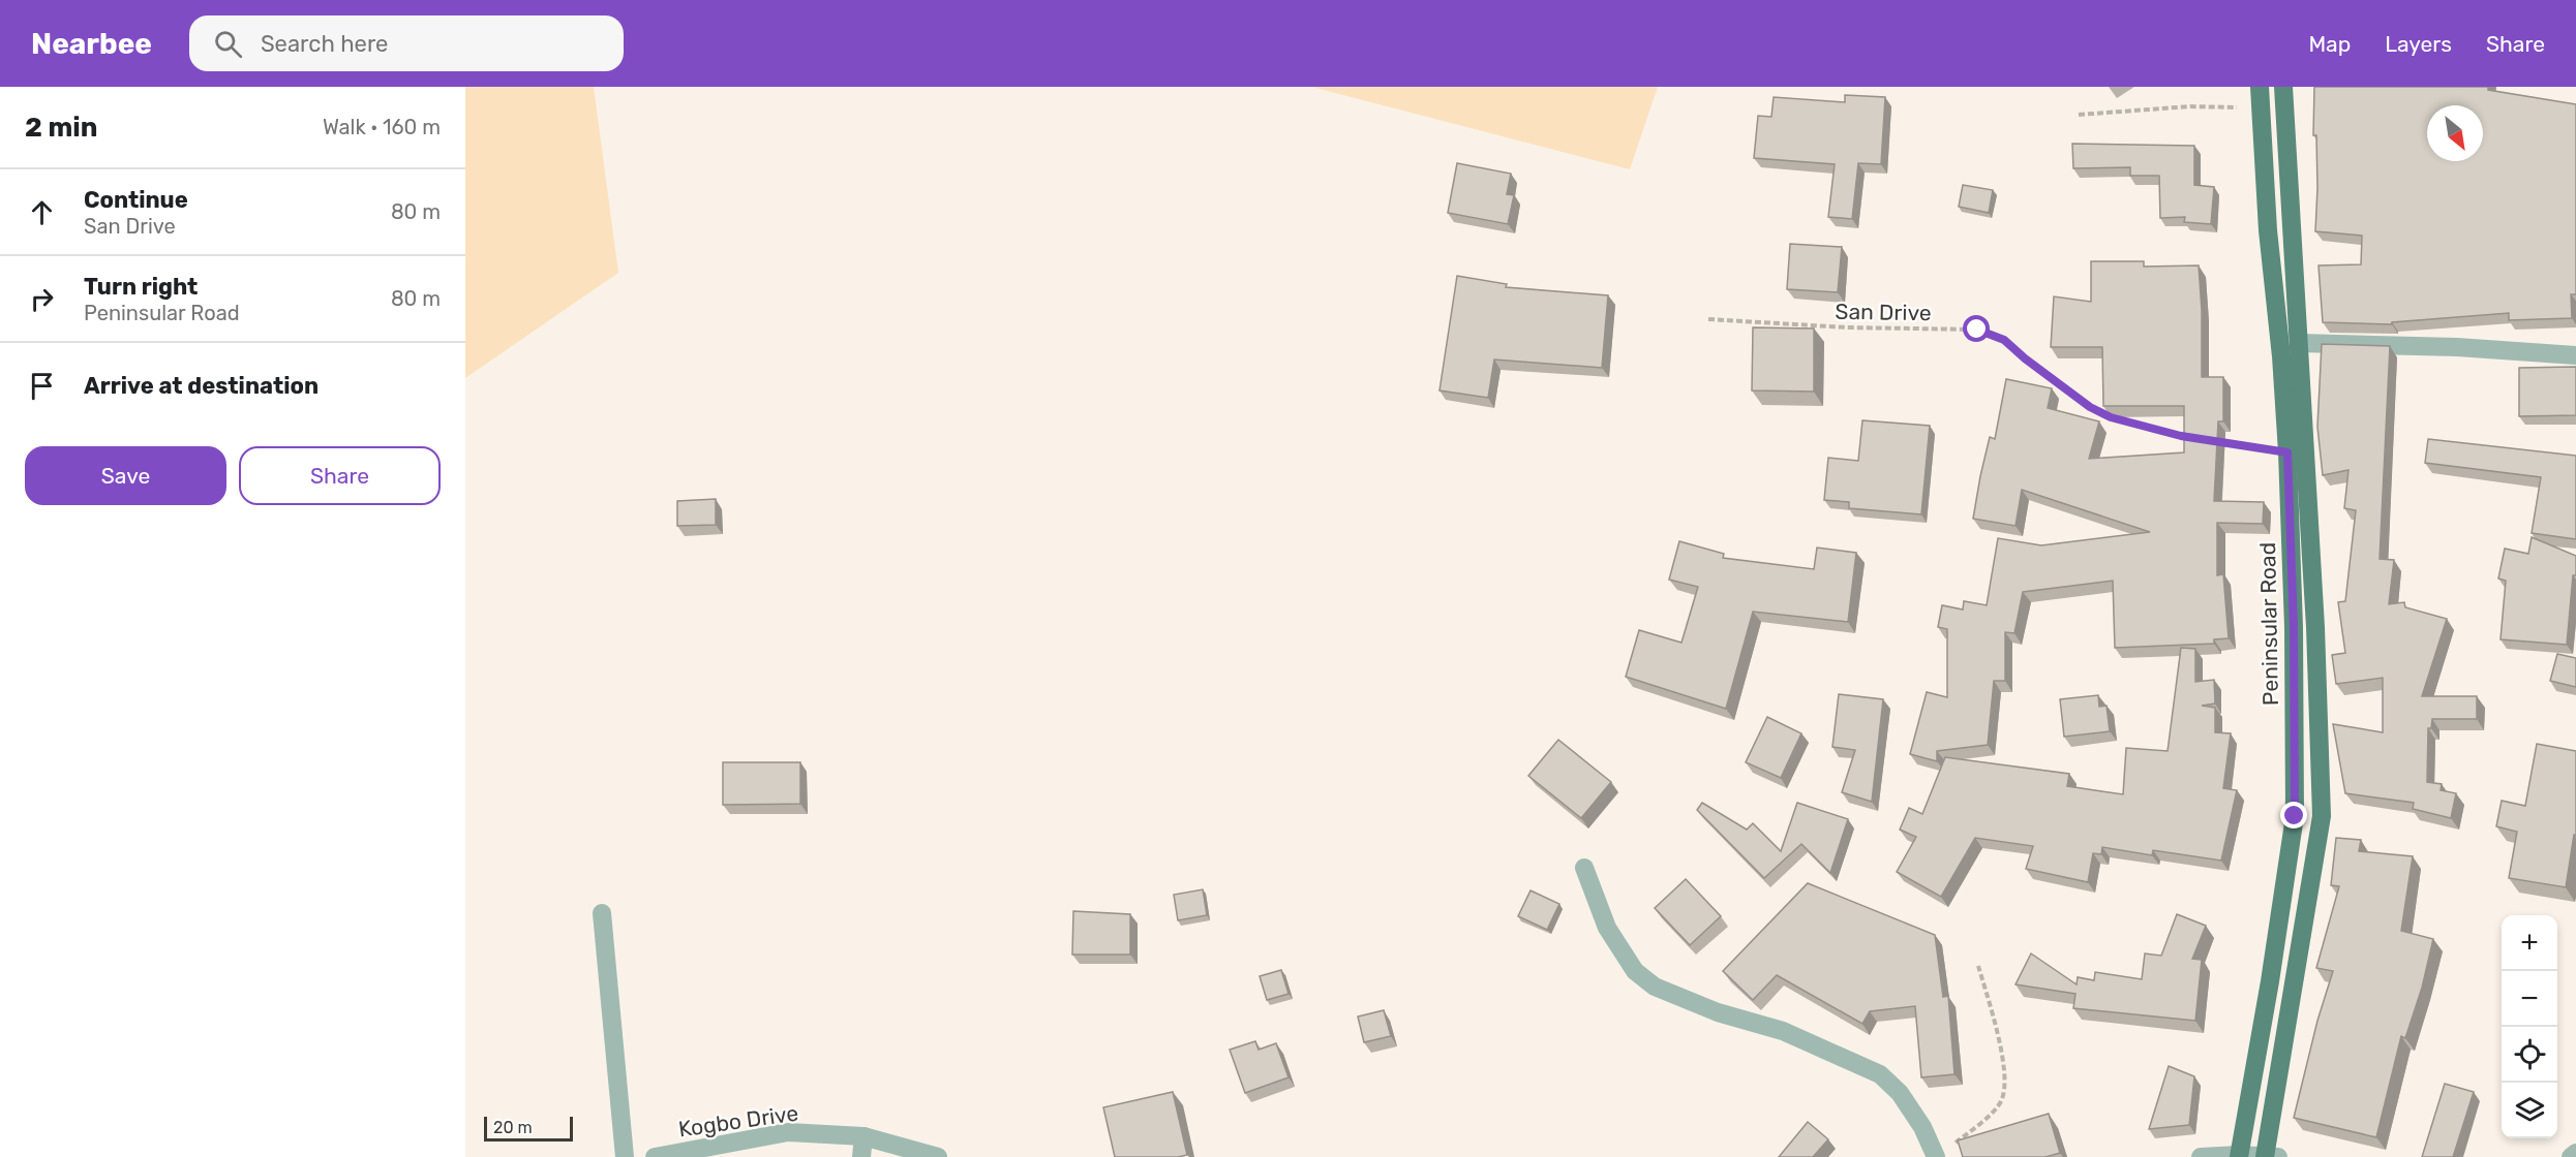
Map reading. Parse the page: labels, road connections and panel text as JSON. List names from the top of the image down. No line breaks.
{"streets":{"main road":["Peninsular Road"],"street":["Kogbo Drive"],"path":["San Drive"]},"scale_bar":"20 m","north":"bottom right","page":{"header":"Nearbee","search":"Search here","nav":["Map","Layers","Share"],"heading":["2 min","Walk · 160 m"],"list":[["Continue","San Drive","80 m"],["Turn right","Peninsular Road","80 m"],"Arrive at destination"],"buttons":["Save","Share"],"map_buttons":["+","−"],"scale":"20 m"}}
